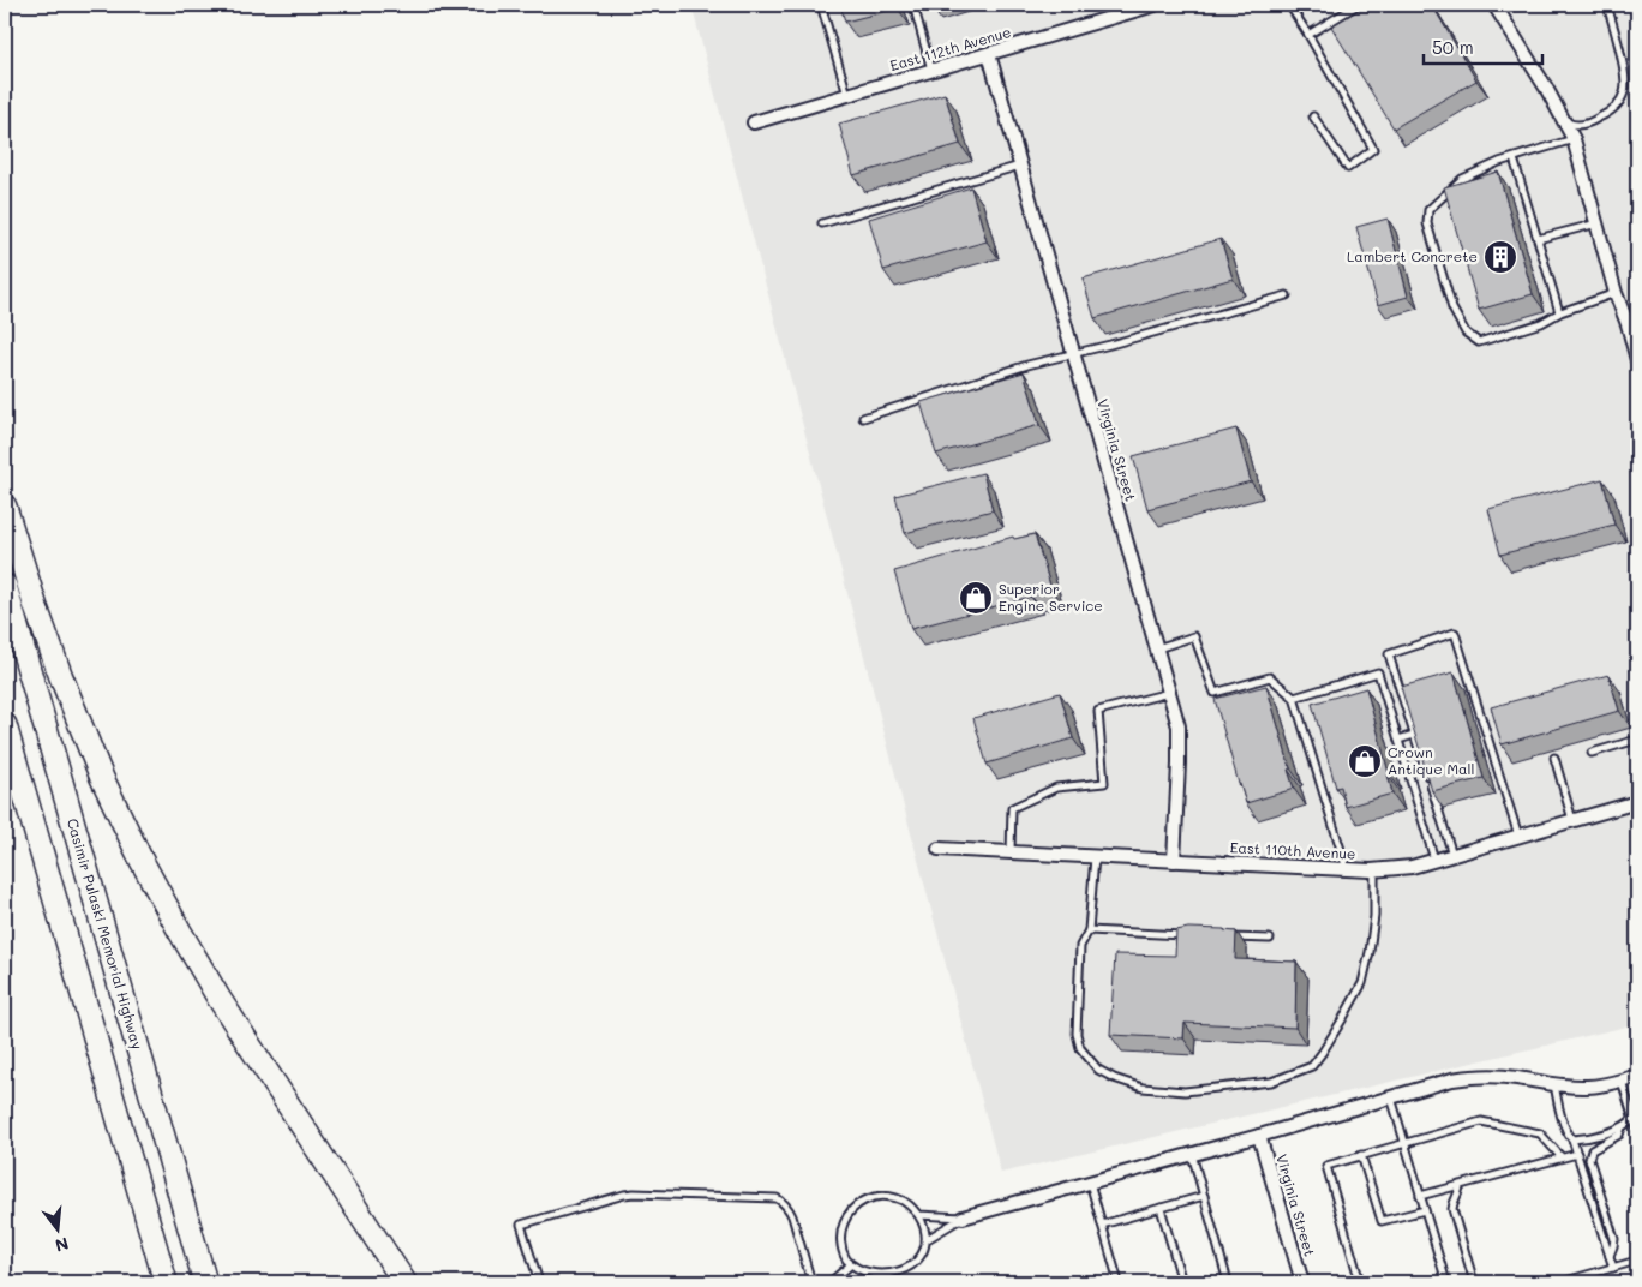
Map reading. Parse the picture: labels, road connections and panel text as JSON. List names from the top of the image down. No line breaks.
{"streets":{"highway":["Casimir Pulaski Memorial Highway"],"street":["East 112th Avenue","Virginia Street","East 110th Avenue"]},"crossings":[["East 112th Avenue","Virginia Street"],["Virginia Street","East 110th Avenue"]],"places":{"building":["Lambert Concrete"],"shop":["Superior Engine Service","Crown Antique Mall"]},"scale_bar":"50 m","north":"bottom"}
